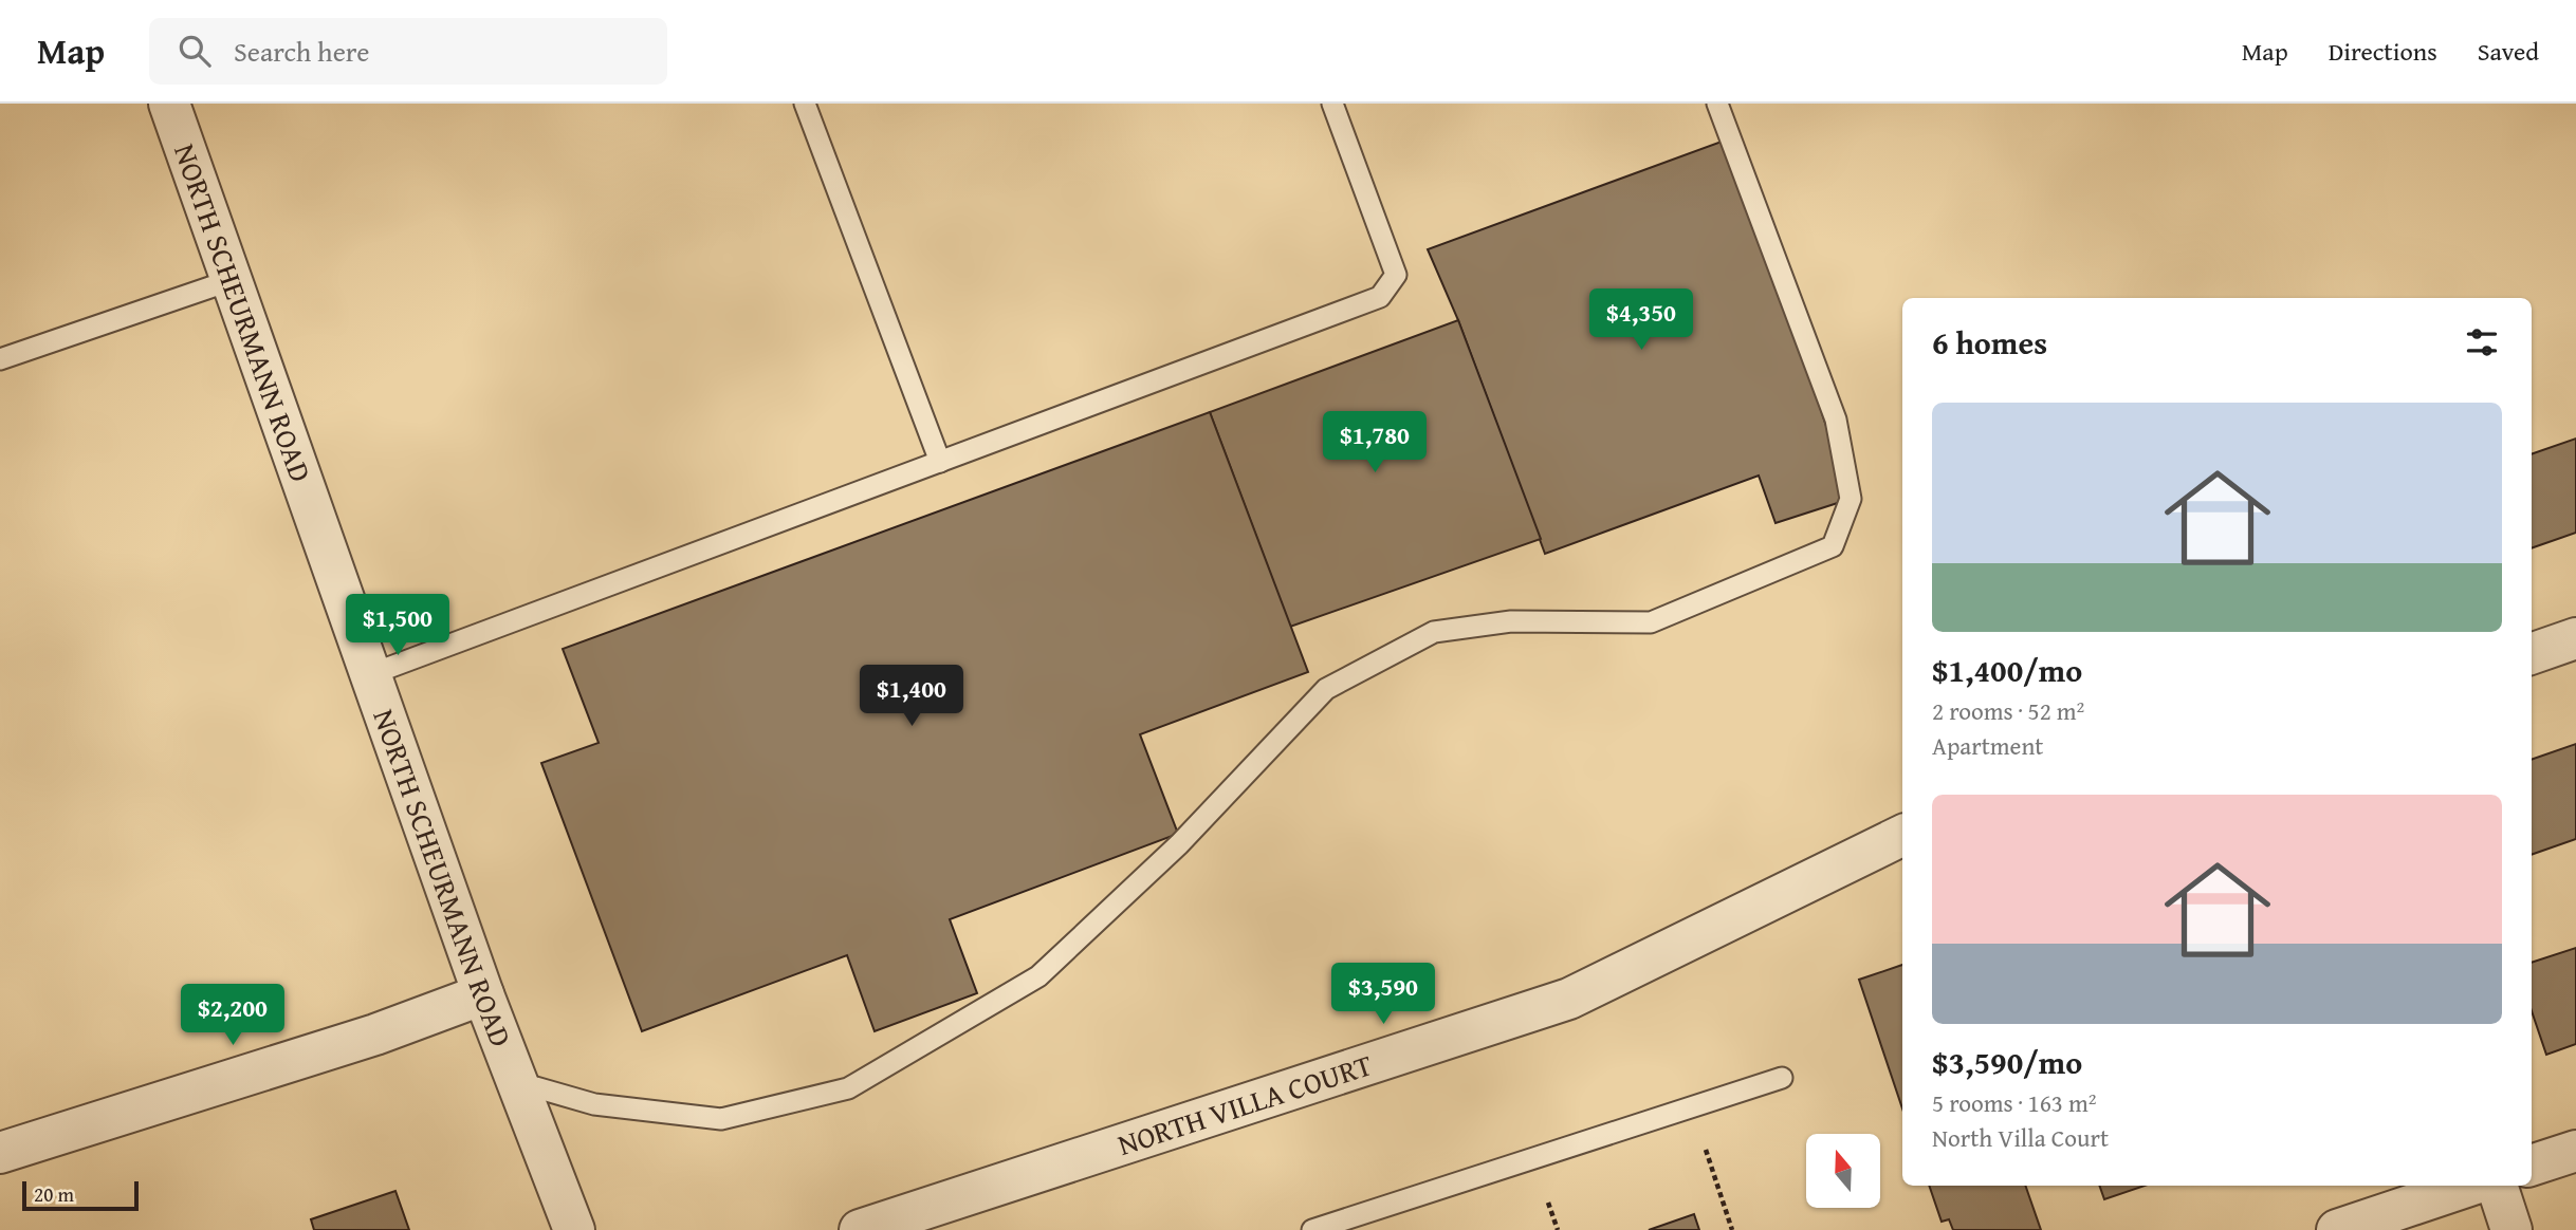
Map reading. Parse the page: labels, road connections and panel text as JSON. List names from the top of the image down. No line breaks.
{"streets":{"street":["NORTH SCHEURMANN ROAD","NORTH VILLA COURT"]},"scale_bar":"20 m","north":"top","page":{"header":"Map","search":"Search here","nav":["Map","Directions","Saved"],"price":["$4,350","$1,780","$1,500","$1,400","$3,590","$2,200"],"heading":"6 homes","list":[{"name":"$1,400/mo","note":"2 rooms · 52 m² · Apartment"},{"name":"$3,590/mo","note":"5 rooms · 163 m² · North Villa Court"}],"scale":"20 m"}}
